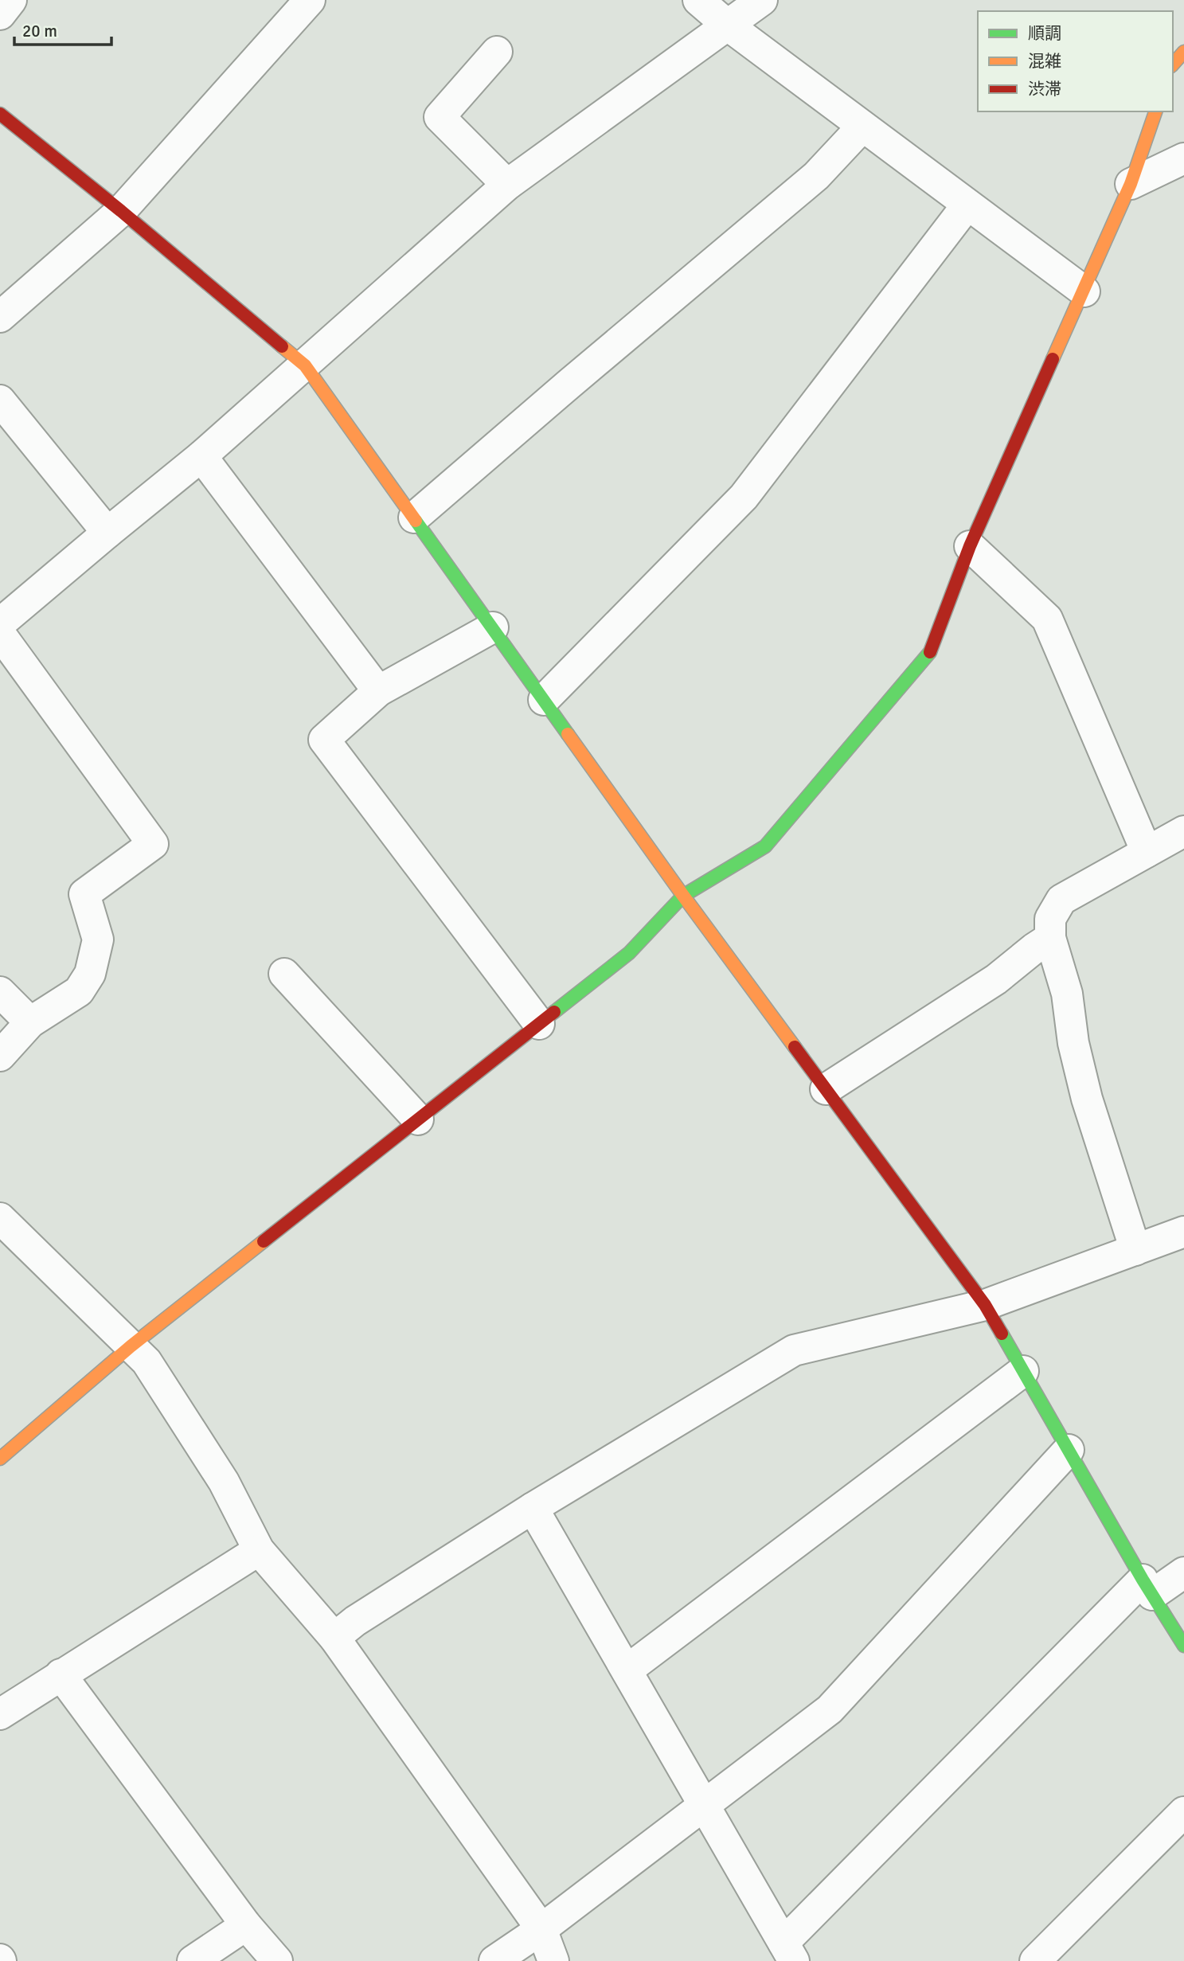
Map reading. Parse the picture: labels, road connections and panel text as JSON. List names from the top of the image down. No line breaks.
{"legend":["順調","混雑","渋滞"],"scale_bar":"20 m"}
